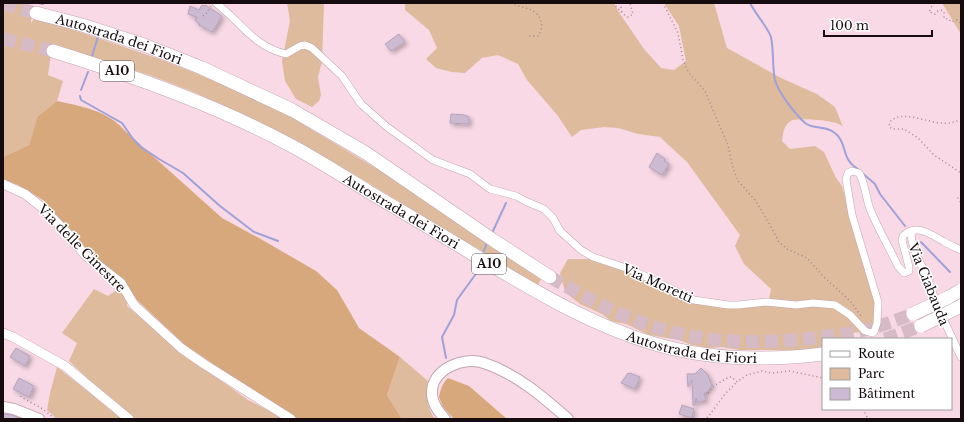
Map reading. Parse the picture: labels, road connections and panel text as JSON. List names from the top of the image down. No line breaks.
{"streets":{"highway":["Autostrada dei Fiori","A10"],"street":["Via delle Ginestre","Via Moretti","Via Ciabauda"]},"legend":["Route","Parc","Bâtiment"],"scale_bar":"100 m"}
